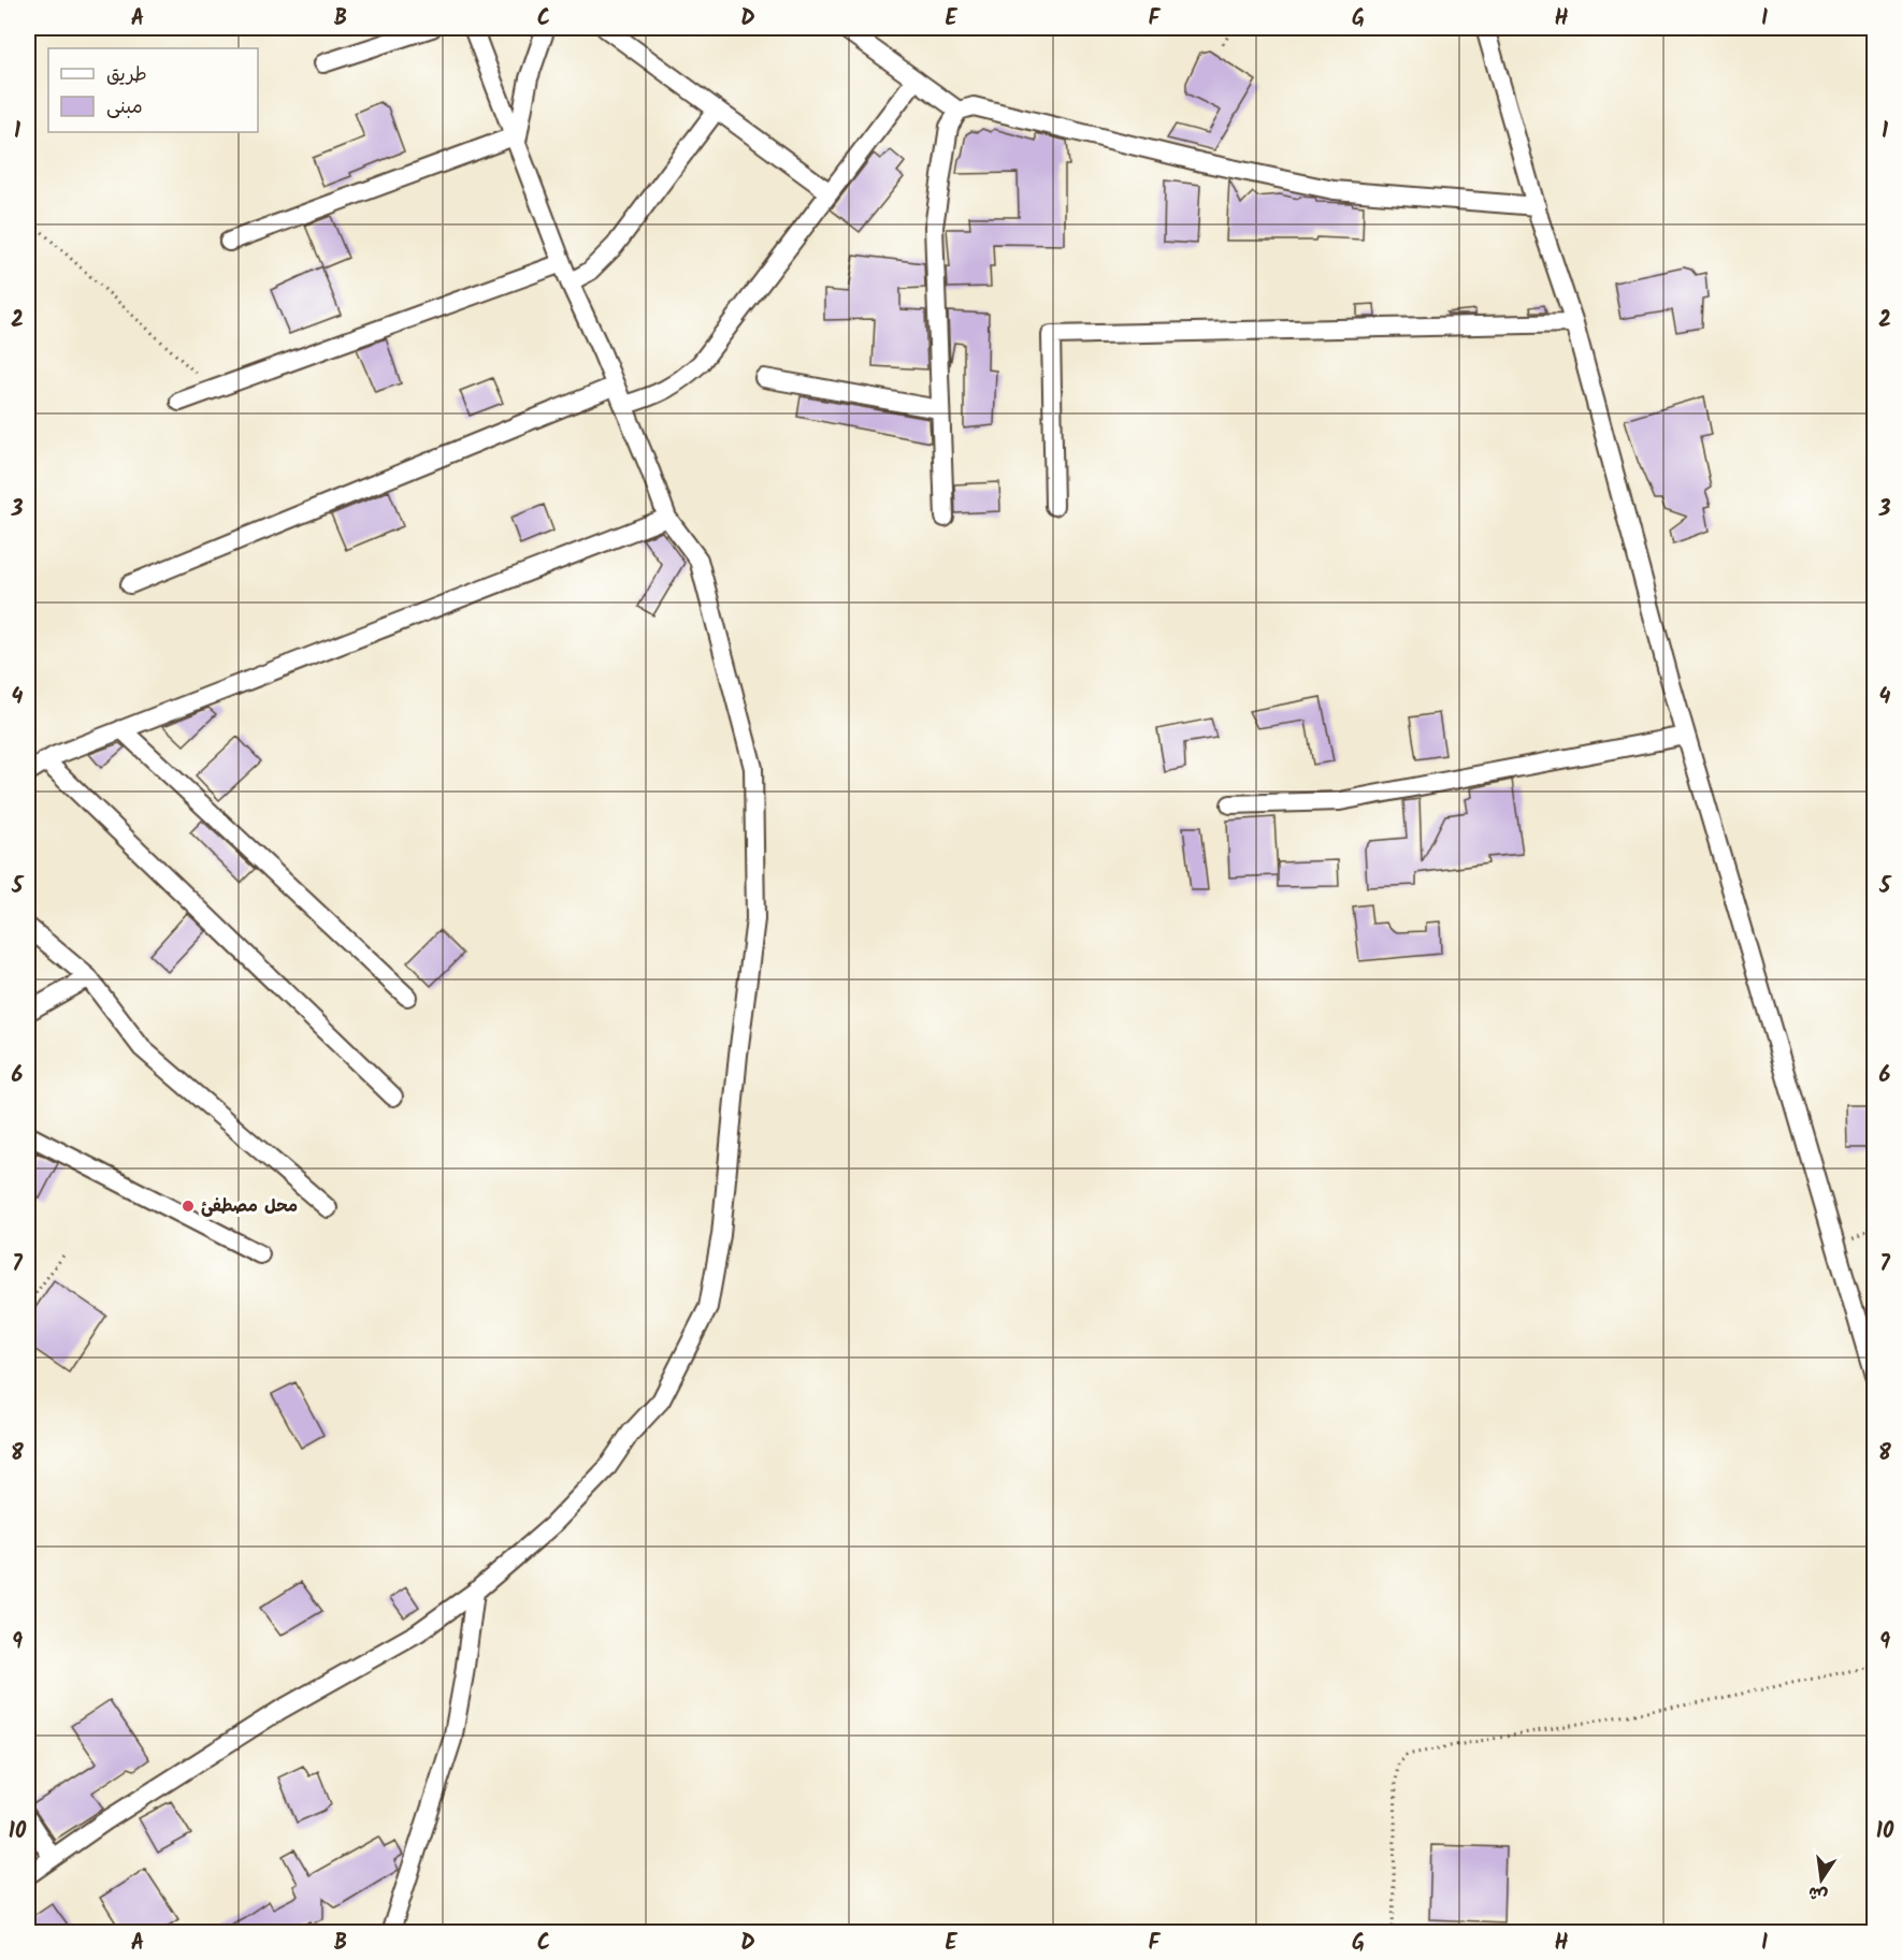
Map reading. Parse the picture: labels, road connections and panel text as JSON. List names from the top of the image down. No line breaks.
{"places":["محل مصطفئ"],"legend":["طريق","مبنى"],"north":"bottom","grid":{"columns":["A","B","C","D","E","F","G","H","I"],"rows":["1","2","3","4","5","6","7","8","9","10"]}}
